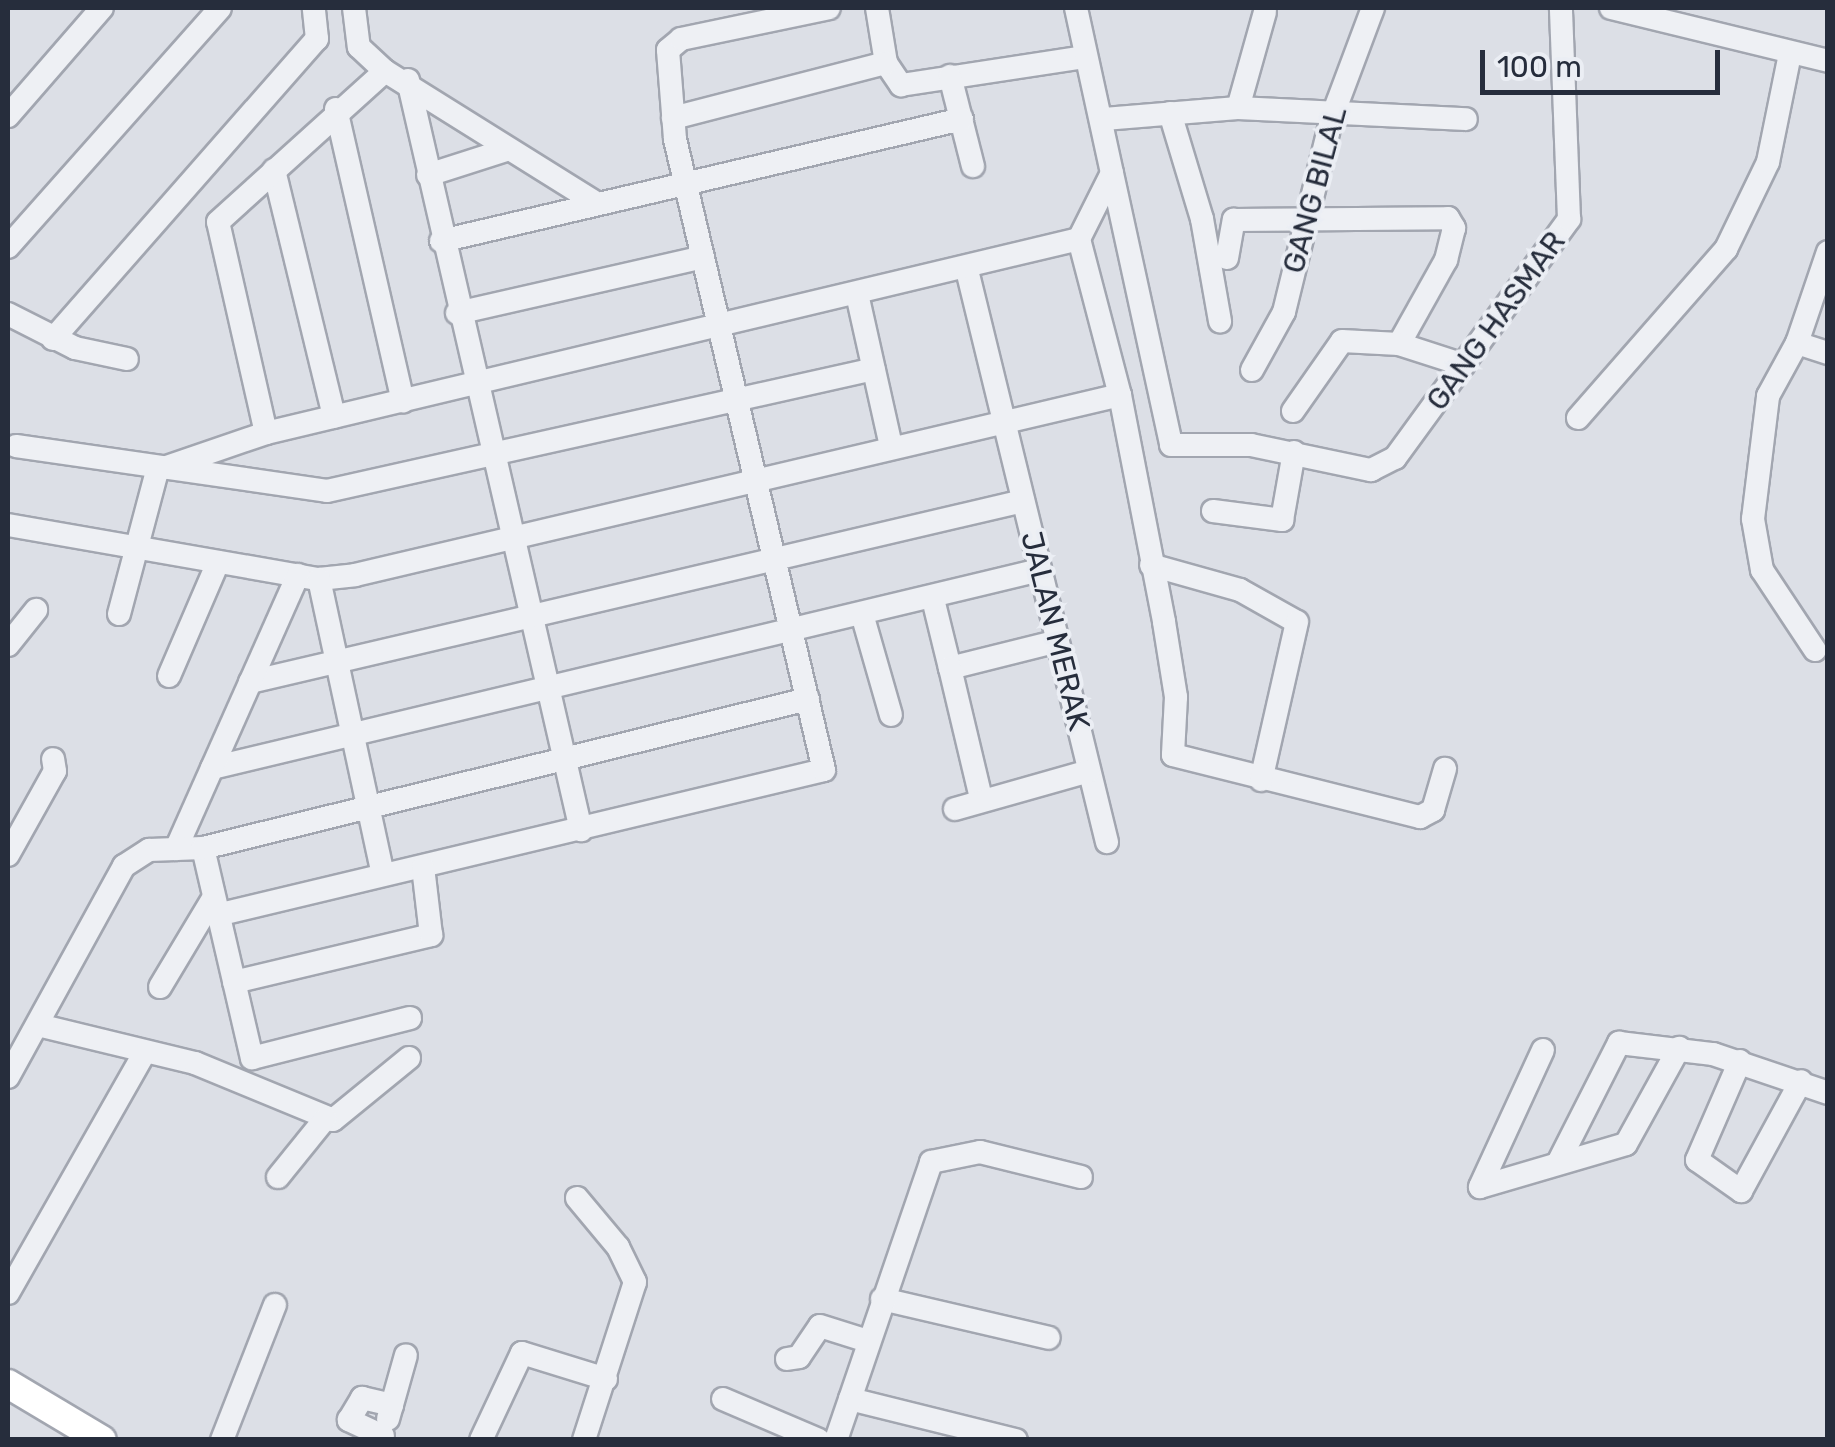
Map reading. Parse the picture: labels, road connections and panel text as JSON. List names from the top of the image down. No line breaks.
{"streets":{"street":["GANG BILAL","GANG HASMAR","JALAN MERAK"]},"scale_bar":"100 m"}
